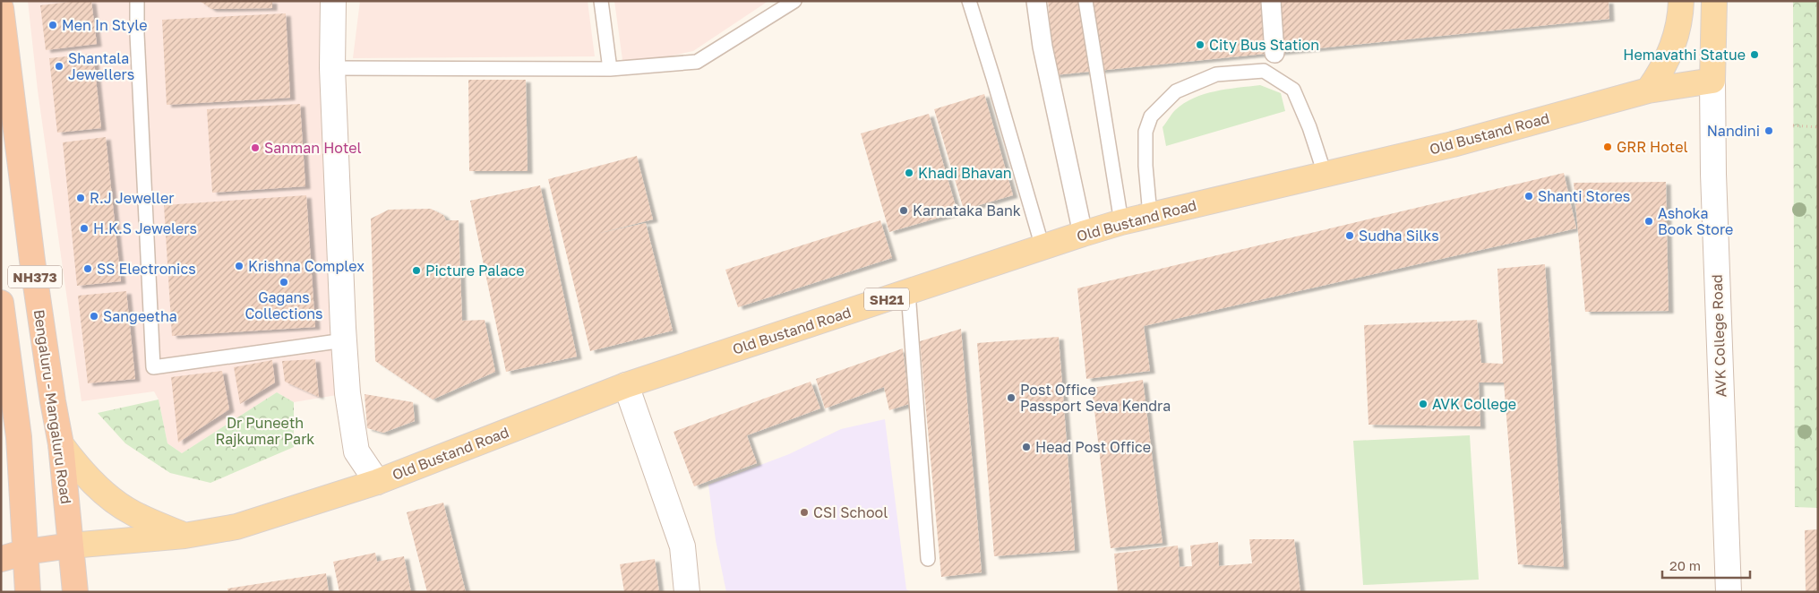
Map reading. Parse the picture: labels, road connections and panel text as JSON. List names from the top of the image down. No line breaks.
{"streets":{"highway":["NH373","Bengaluru - Mangaluru Road"],"main road":["Old Bustand Road","SH21"],"street":["AVK College Road"]},"crossings":[["Old Bustand Road","AVK College Road"],["Old Bustand Road","Bengaluru - Mangaluru Road"]],"parks":["Dr Puneeth Rajkumar Park"],"places":["Men In Style","City Bus Station","Hemavathi Statue","Shantala Jewellers","Nandini","GRR Hotel","Sanman Hotel","Khadi Bhavan","Shanti Stores","R.J Jeweller","Karnataka Bank","Ashoka Book Store","H.K.S Jewelers","Sudha Silks","Krishna Complex","SS Electronics","Picture Palace","Gagans Collections","Sangeetha","Post Office Passport Seva Kendra","AVK College","Head Post Office","CSI School"],"scale_bar":"20 m"}
